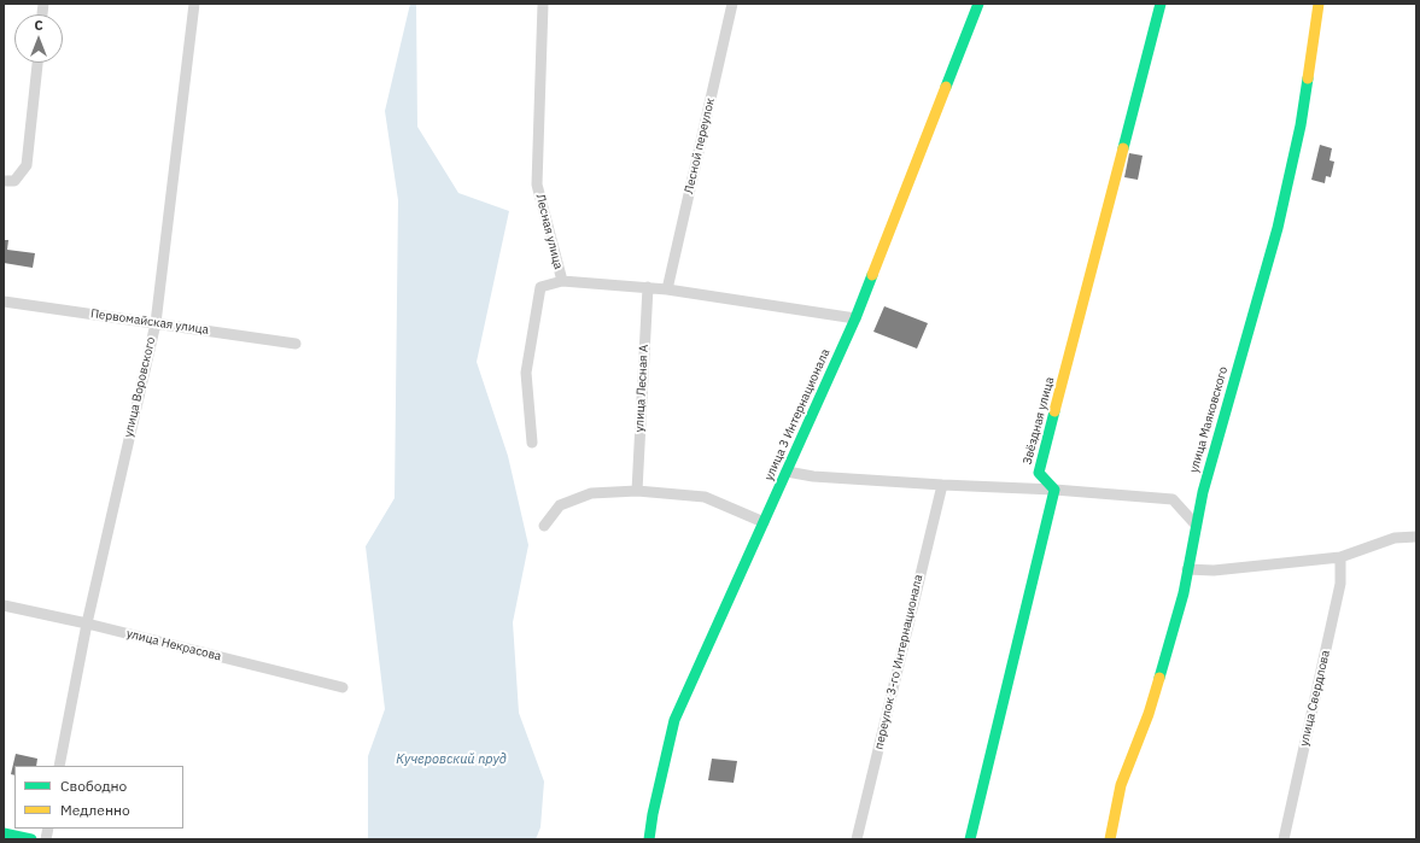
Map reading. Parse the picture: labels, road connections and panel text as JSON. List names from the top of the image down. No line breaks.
{"streets":{"street":["Лесной переулок","Лесная улица","Первомайская улица","улица Воровского","улица Лесная А","улица 3 Интернационала","улица Маяковского","Звёздная улица","улица Некрасова","переулок 3-го Интернационала","улица Свердлова"]},"crossings":[["Первомайская улица","улица Воровского"],["улица Воровского","улица Некрасова"]],"water":["Кучеровский пруд"],"legend":["Свободно","Медленно"],"north":"top"}
